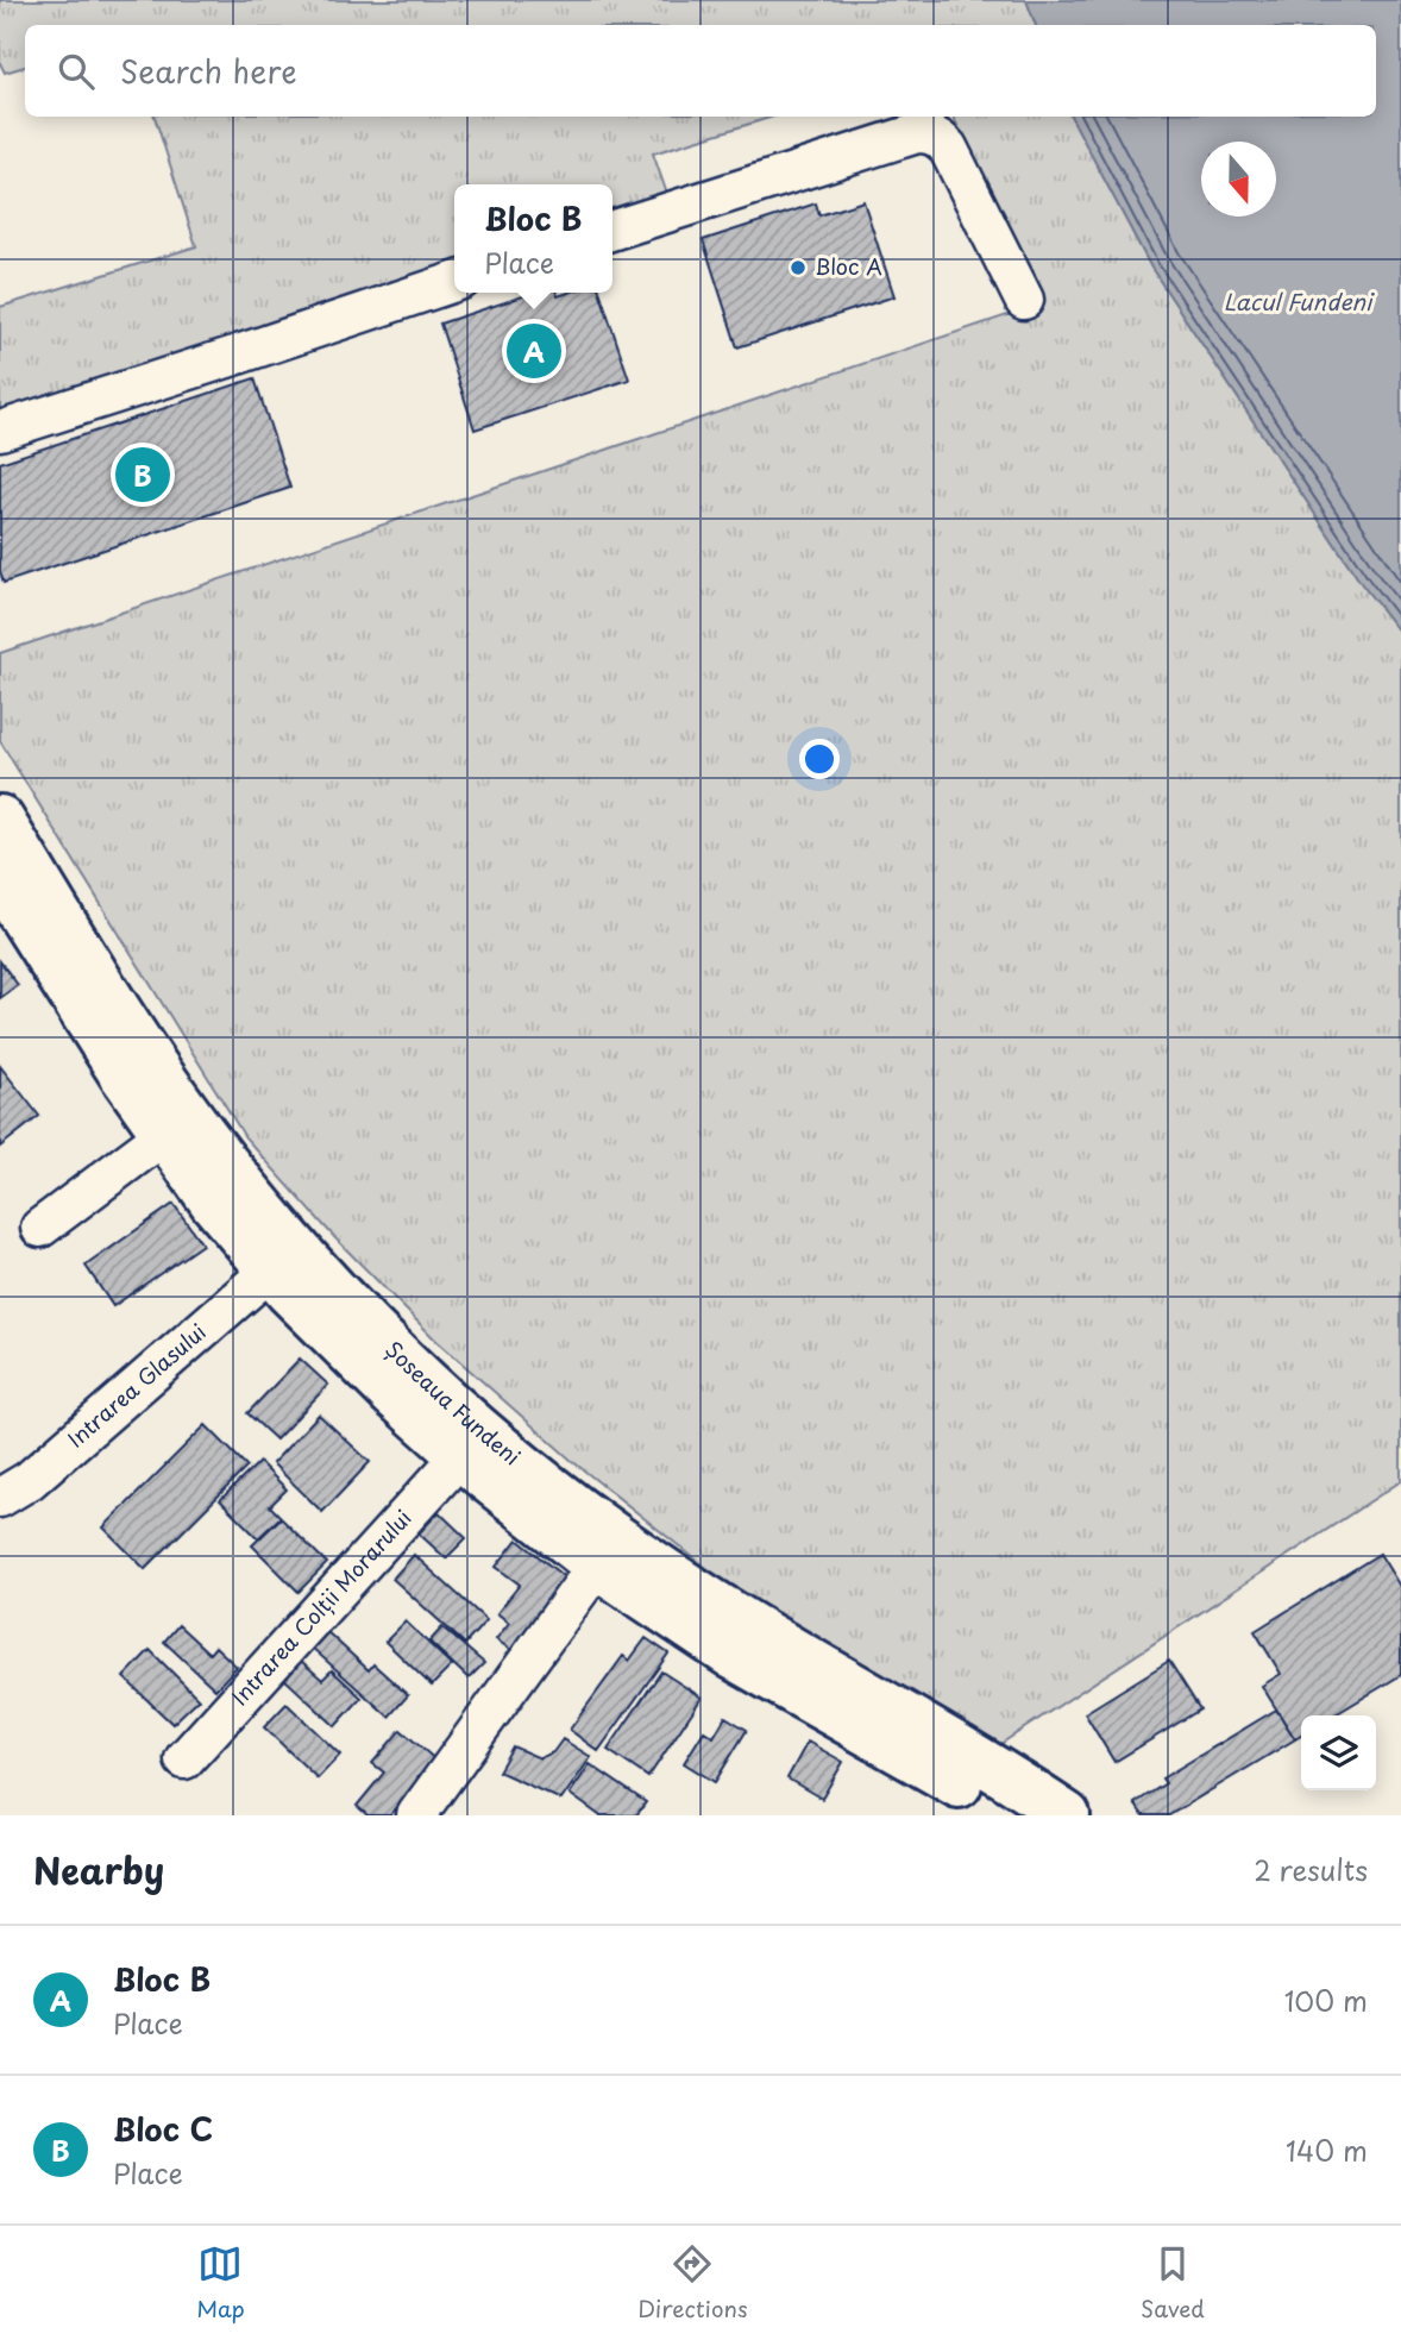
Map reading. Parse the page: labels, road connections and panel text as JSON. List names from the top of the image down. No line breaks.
{"streets":{"main road":["Șoseaua Fundeni"],"street":["Intrarea Glasului","Intrarea Colții Morarului"]},"crossings":[["Intrarea Glasului","Șoseaua Fundeni"],["Șoseaua Fundeni","Intrarea Colții Morarului"]],"water":["Lacul Fundeni"],"places":["Bloc A"],"north":"bottom","page":{"search":"Search here","popup":["Bloc B","Place"],"pins":["A","B"],"heading":["Nearby","2 results"],"list":[{"mark":"A","name":"Bloc B","note":"Place","value":"100 m"},{"mark":"B","name":"Bloc C","note":"Place","value":"140 m"}],"nav":["Map","Directions","Saved"]}}
